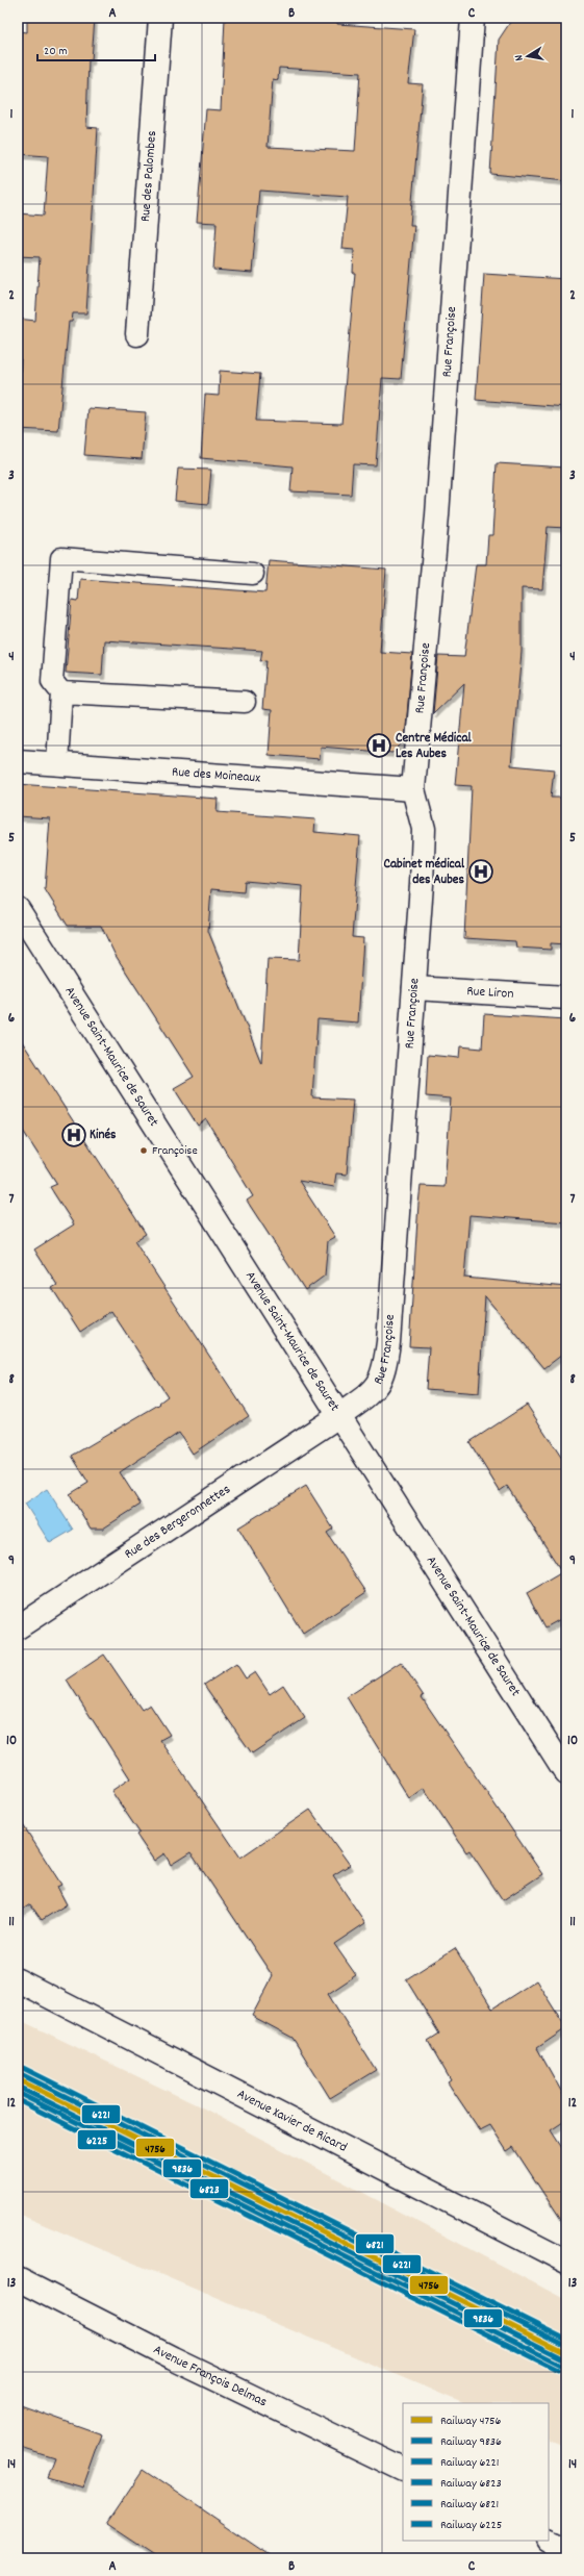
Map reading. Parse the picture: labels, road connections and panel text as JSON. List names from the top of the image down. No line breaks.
{"streets":{"street":["Rue des Palombes","Rue Françoise","Rue des Moineaux","Rue Liron","Avenue Saint-Maurice de Sauret","Rue des Bergeronnettes","Avenue Xavier de Ricard","Avenue François Delmas"]},"crossings":[["Rue Françoise","Rue des Moineaux"],["Rue Françoise","Rue Liron"],["Rue Françoise","Avenue Saint-Maurice de Sauret"],["Rue Françoise","Rue des Bergeronnettes"],["Avenue Saint-Maurice de Sauret","Rue des Bergeronnettes"]],"places":{"hospital":["Centre Médical Les Aubes","Cabinet médical des Aubes","Kinés"],"other":["Françoise"]},"lines":["rail line 6821","rail line 6221","rail line 4756","rail line 9836","rail line 6823","rail line 6225"],"legend":["Railway 4756","Railway 9836","Railway 6221","Railway 6823","Railway 6821","Railway 6225"],"scale_bar":"20 m","north":"left","grid":{"columns":["A","B","C"],"rows":["1","2","3","4","5","6","7","8","9","10","11","12","13","14"]}}
